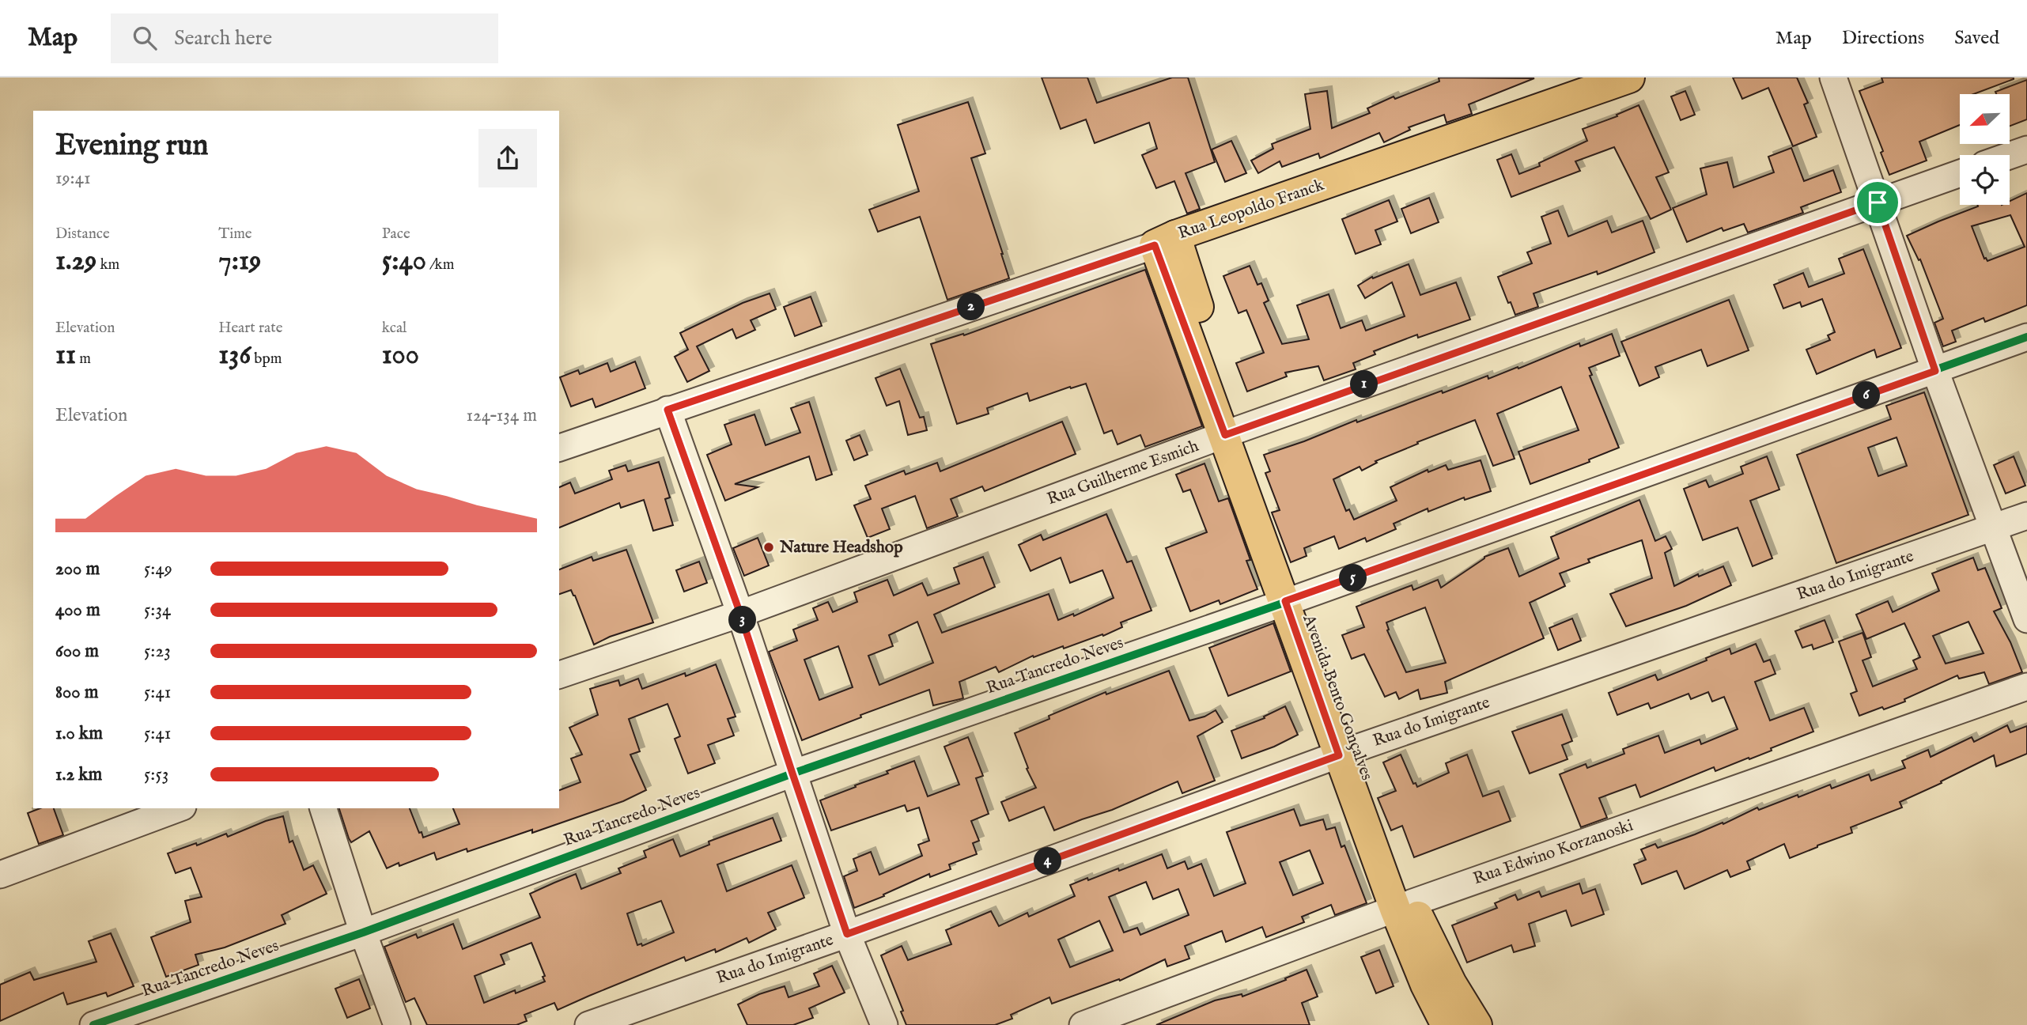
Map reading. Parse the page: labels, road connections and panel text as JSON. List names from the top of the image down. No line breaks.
{"streets":{"main road":["Rua Leopoldo Franck","Avenida Bento Gonçalves"],"street":["Rua Guilherme Esmich","Rua do Imigrante","Rua Tancredo Neves","Rua Edwino Korzanoski"]},"crossings":[["Rua Leopoldo Franck","Avenida Bento Gonçalves"],["Rua Guilherme Esmich","Avenida Bento Gonçalves"],["Rua do Imigrante","Avenida Bento Gonçalves"],["Rua Tancredo Neves","Avenida Bento Gonçalves"],["Avenida Bento Gonçalves","Rua Edwino Korzanoski"]],"places":["Nature Headshop"],"north":"bottom left","page":{"header":"Map","search":"Search here","nav":["Map","Directions","Saved"],"heading":["Evening run","19:41"],"stats":[["Distance","1.29 km"],["Time","7:19"],["Pace","5:40 /km"],["Elevation","11 m"],["Heart rate","136 bpm"],["kcal","100"]],"pins":["2","1","6","5","3","4"],"chart":["Elevation","124–134 m"],"list":[{"name":"200 m","note":"5:49"},{"name":"400 m","note":"5:34"},{"name":"600 m","note":"5:23"},{"name":"800 m","note":"5:41"},{"name":"1.0 km","note":"5:41"},{"name":"1.2 km","note":"5:53"}]}}
